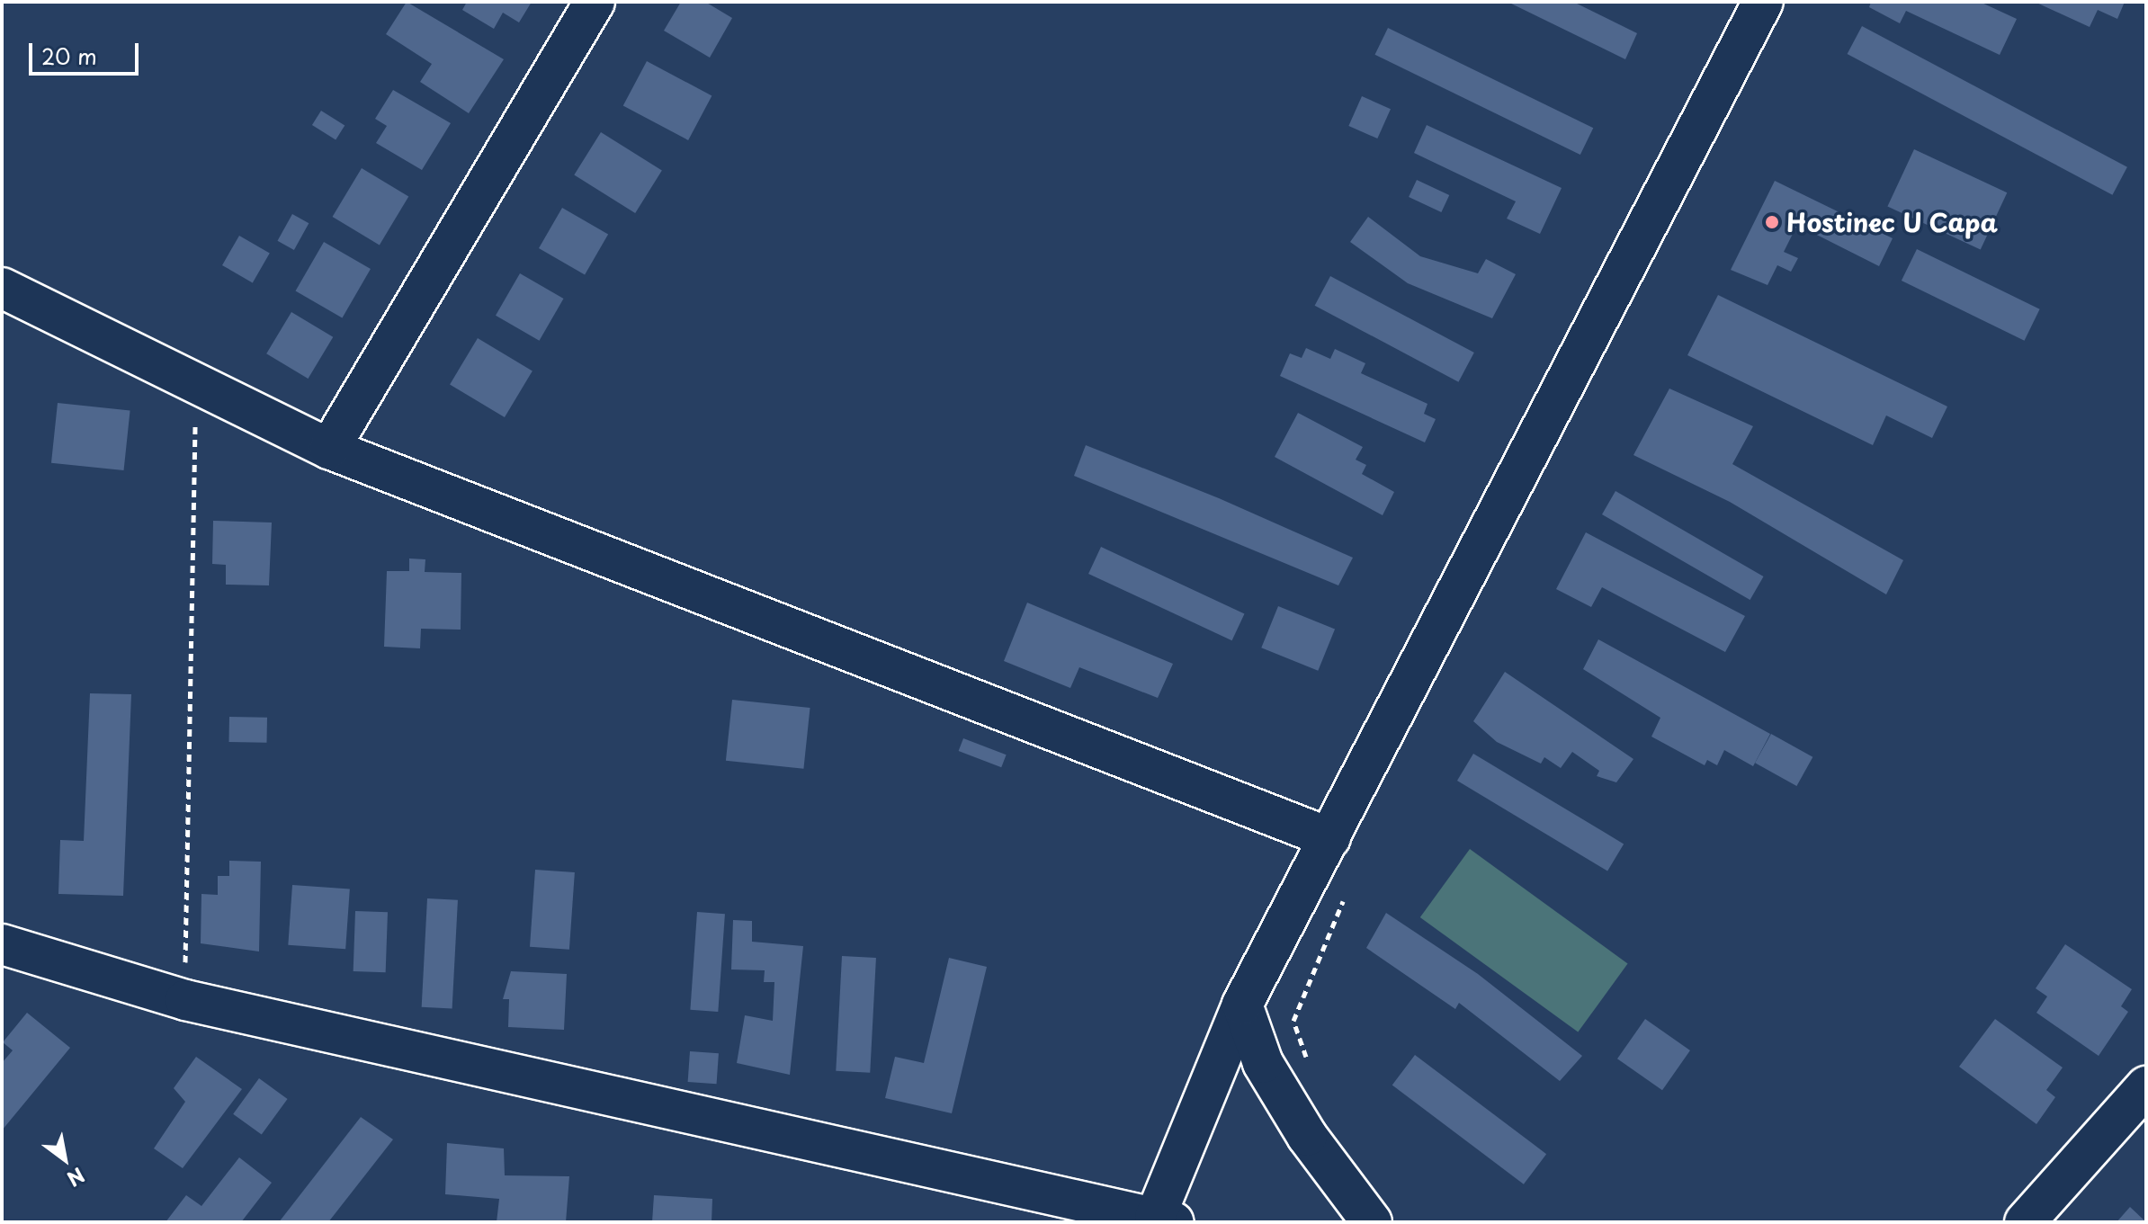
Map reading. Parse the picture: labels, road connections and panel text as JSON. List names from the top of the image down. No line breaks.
{"places":["Hostinec U Capa"],"scale_bar":"20 m","north":"bottom right"}
